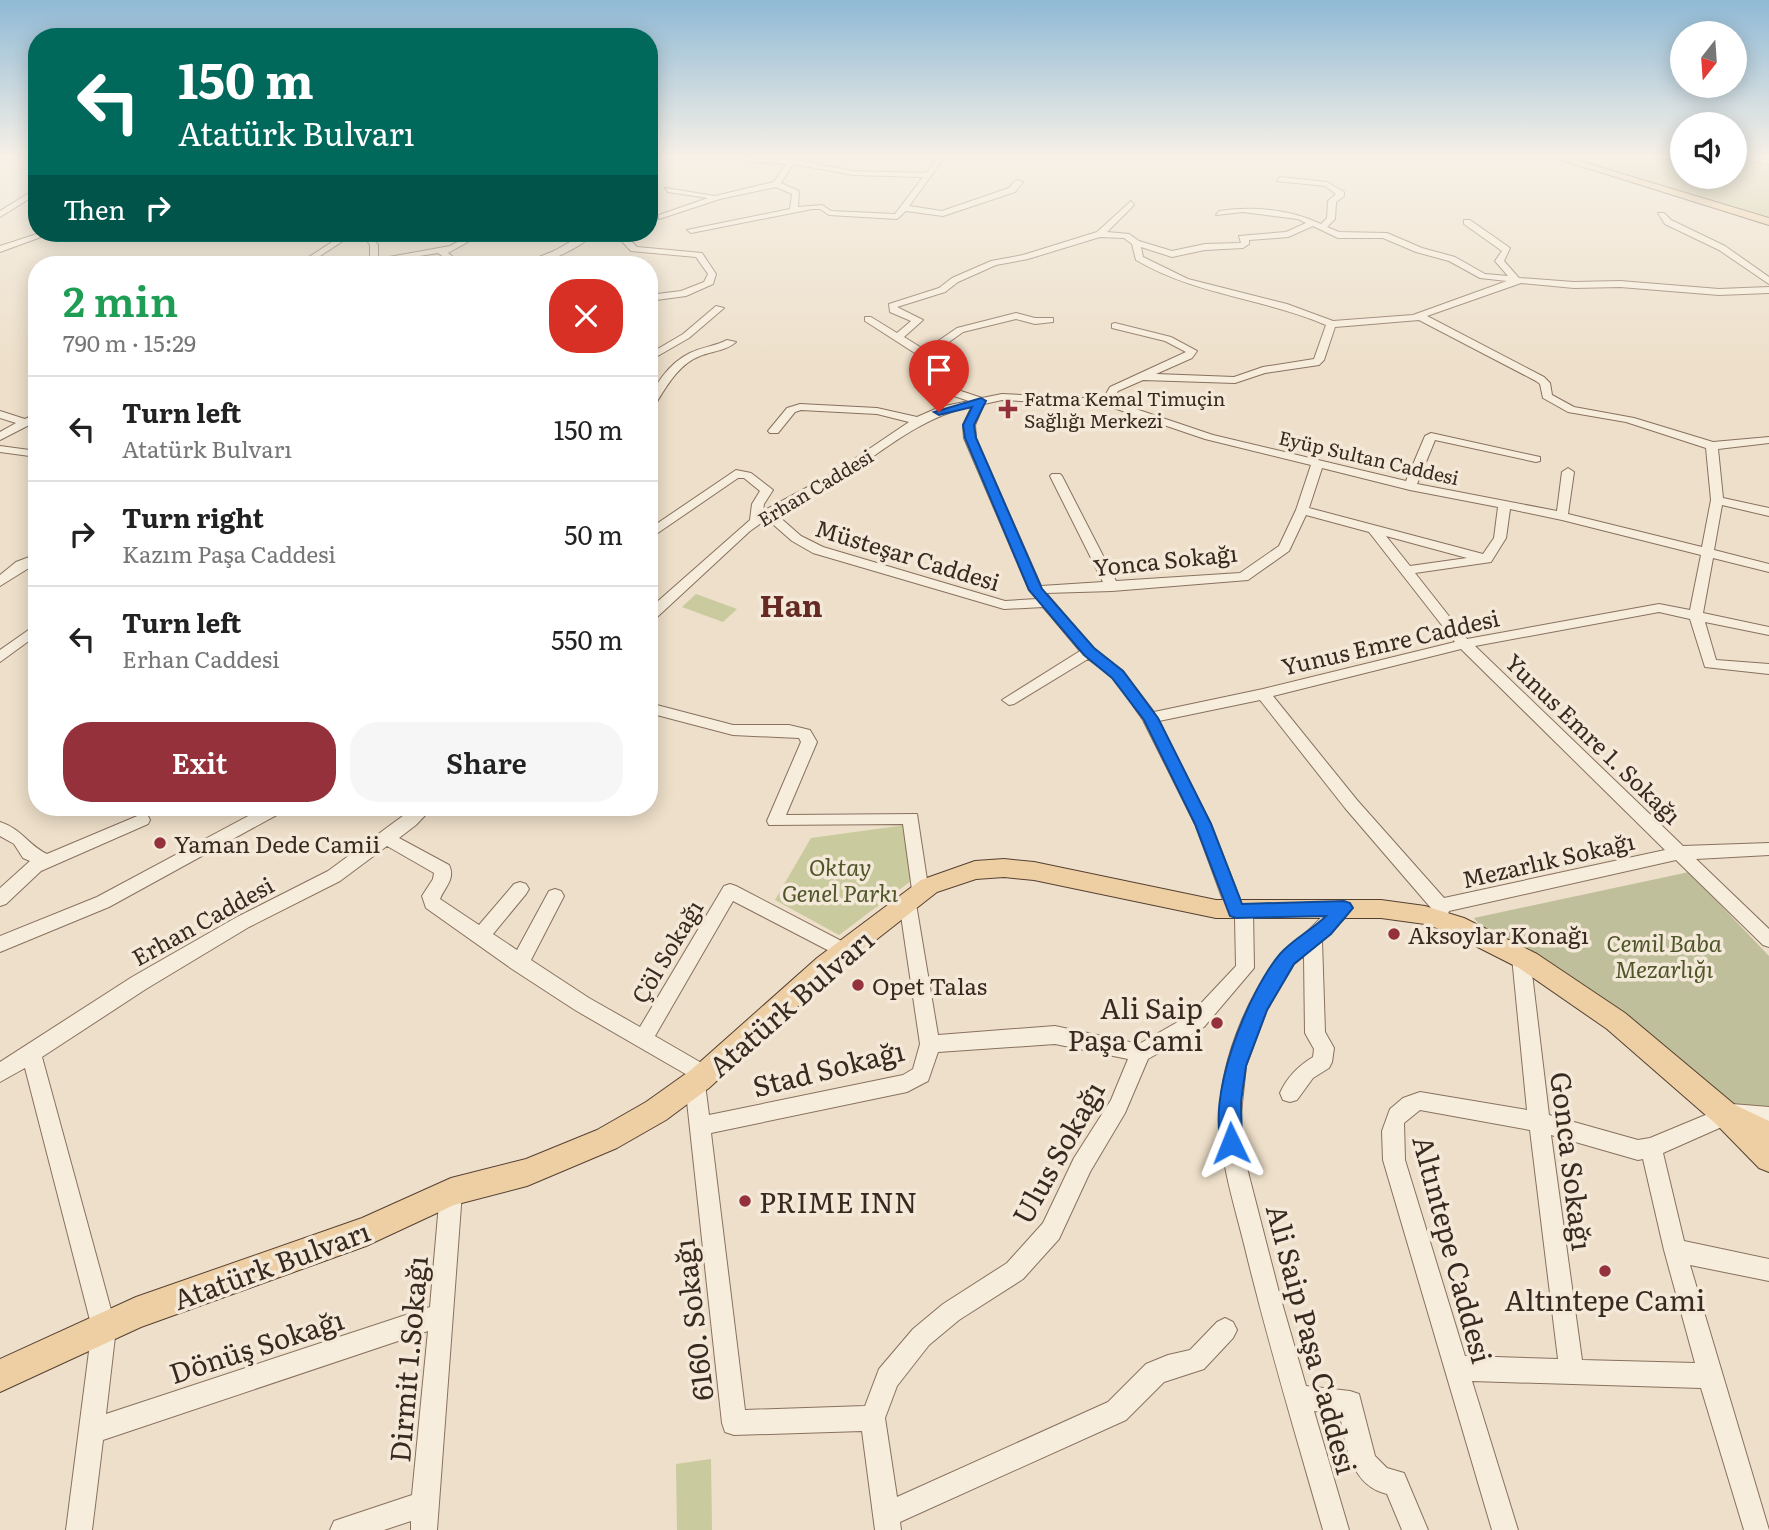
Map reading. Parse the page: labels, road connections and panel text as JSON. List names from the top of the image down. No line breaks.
{"streets":{"main road":["Atatürk Bulvarı"],"street":["Eyüp Sultan Caddesi","Erhan Caddesi","Müsteşar Caddesi","Yonca Sokağı","Yunus Emre Caddesi","Yunus Emre 1. Sokağı","Mezarlık Sokağı","Çöl Sokağı","Stad Sokağı","Ulus Sokağı","Gonca Sokağı","Altıntepe Caddesi","6160. Sokağı","Ali Saip Paşa Caddesi","Dönüş Sokağı","Dirmit 1.Sokağı"]},"crossings":[["Eyüp Sultan Caddesi","Erhan Caddesi"],["Eyüp Sultan Caddesi","Yonca Sokağı"],["Erhan Caddesi","Müsteşar Caddesi"],["Yunus Emre Caddesi","Yunus Emre 1. Sokağı"],["Yunus Emre Caddesi","Mezarlık Sokağı"],["Yunus Emre Caddesi","Atatürk Bulvarı"],["Yunus Emre 1. Sokağı","Mezarlık Sokağı"],["Mezarlık Sokağı","Atatürk Bulvarı"],["Çöl Sokağı","Atatürk Bulvarı"],["Atatürk Bulvarı","Stad Sokağı"],["Atatürk Bulvarı","Gonca Sokağı"],["Atatürk Bulvarı","6160. Sokağı"],["Atatürk Bulvarı","Ali Saip Paşa Caddesi"],["Atatürk Bulvarı","Dirmit 1.Sokağı"],["Stad Sokağı","6160. Sokağı"],["Ulus Sokağı","6160. Sokağı"],["Gonca Sokağı","Altıntepe Caddesi"],["Dönüş Sokağı","Dirmit 1.Sokağı"]],"districts":["Han"],"parks":["Oktay Genel Parkı","Cemil Baba Mezarlığı"],"places":{"health":["Fatma Kemal Timuçin Sağlığı Merkezi"],"other":["Yaman Dede Camii","Aksoylar Konağı","Opet Talas","Ali Saip Paşa Cami","PRIME INN","Altıntepe Cami"]},"north":"bottom","page":{"turn":["150 m","Atatürk Bulvarı"],"then":"Then","heading":["2 min","790 m · 15:29"],"list":[{"name":"Turn left","note":"Atatürk Bulvarı","value":"150 m"},{"name":"Turn right","note":"Kazım Paşa Caddesi","value":"50 m"},{"name":"Turn left","note":"Erhan Caddesi","value":"550 m"}],"buttons":["Exit","Share"]}}
